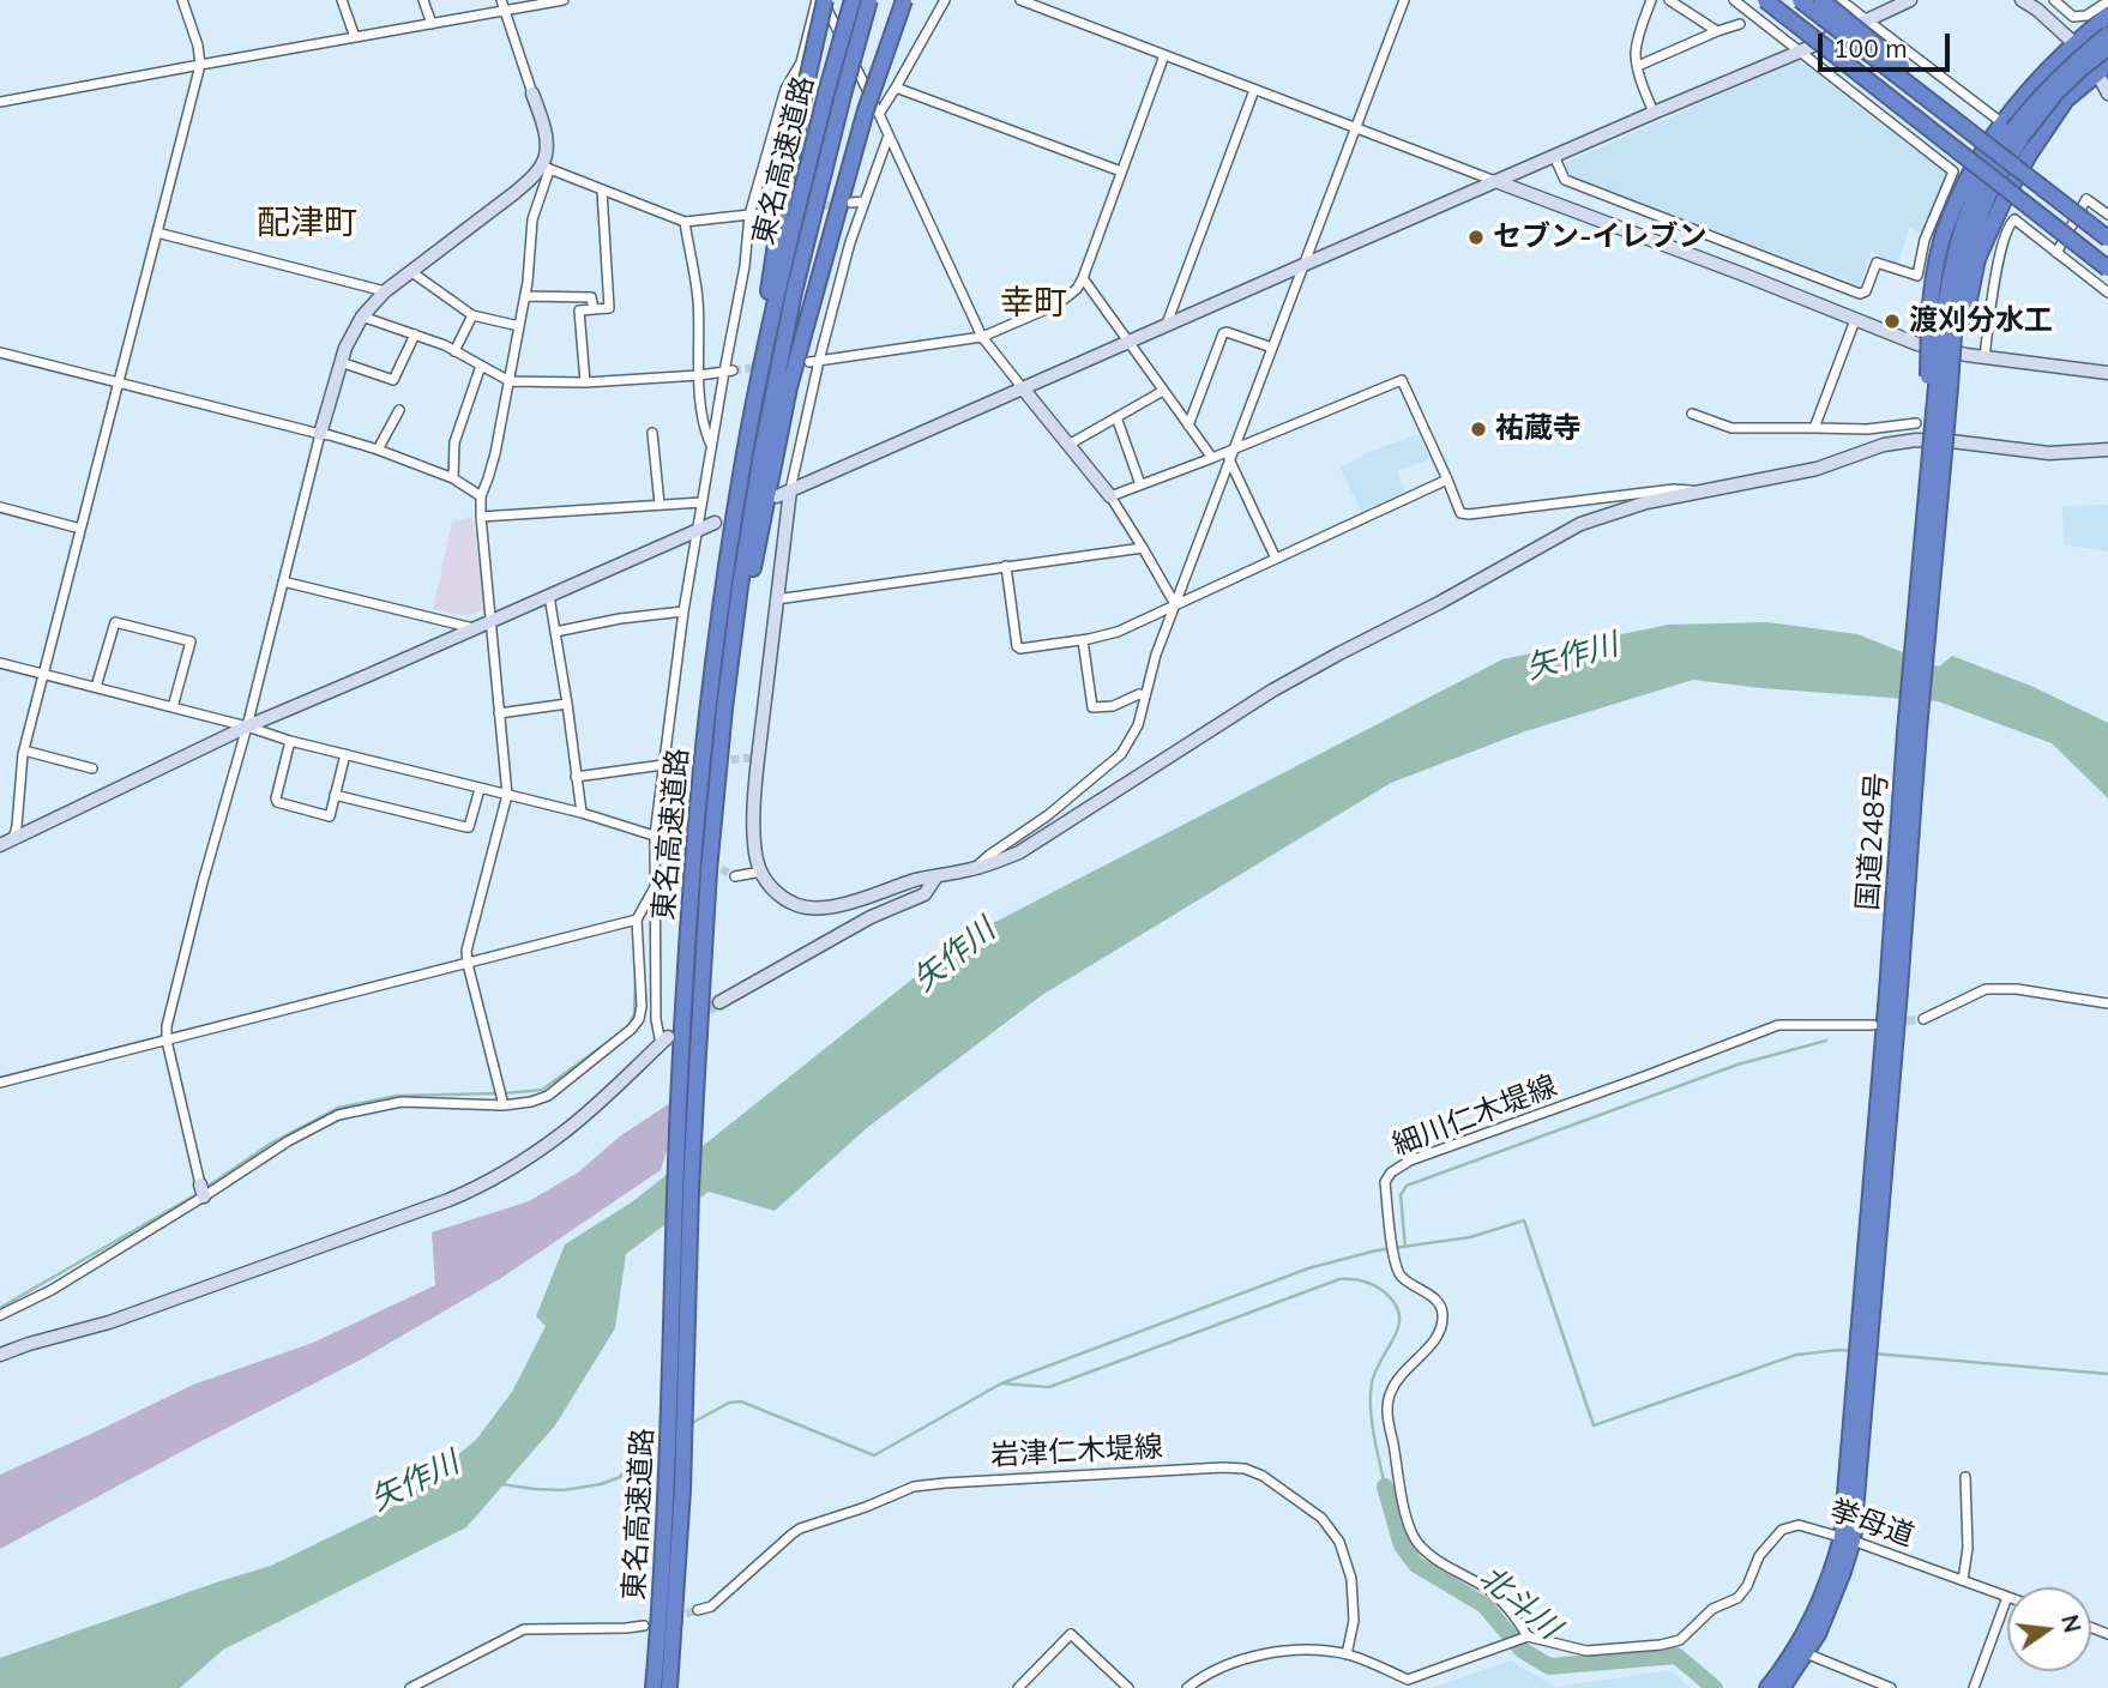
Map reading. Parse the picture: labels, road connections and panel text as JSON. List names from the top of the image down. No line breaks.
{"streets":{"highway":["東名高速道路","国道248号"],"street":["細川仁木堤線","岩津仁木堤線","挙母道"]},"crossings":[["国道248号","挙母道"],["細川仁木堤線","挙母道"]],"districts":["配津町","幸町"],"water":["矢作川","北斗川"],"places":["セブン-イレブン","渡刈分水工","祐蔵寺"],"scale_bar":"100 m","north":"right"}
